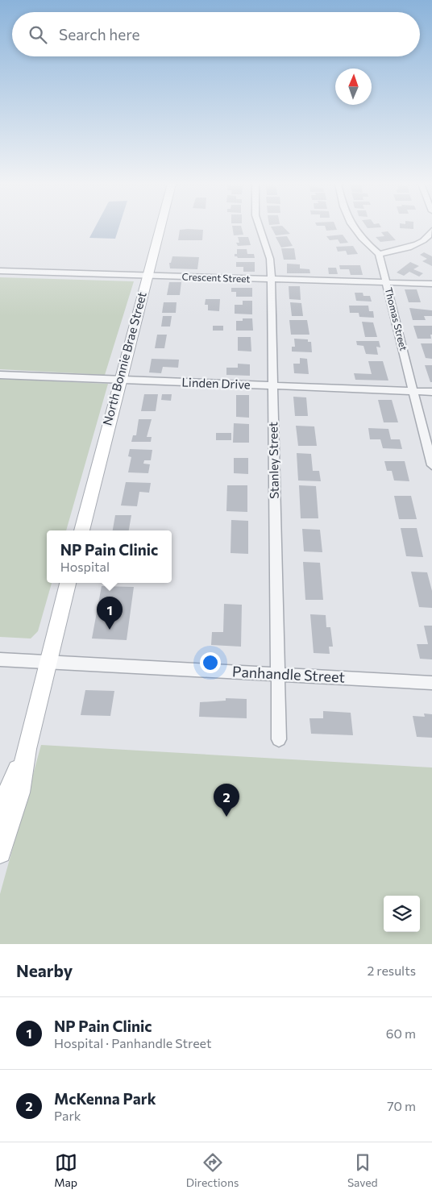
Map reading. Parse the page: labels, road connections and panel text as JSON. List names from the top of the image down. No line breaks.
{"streets":{"main road":["North Bonnie Brae Street"],"street":["Crescent Street","Thomas Street","Linden Drive","Stanley Street","Panhandle Street"]},"crossings":[["Crescent Street","Thomas Street"],["Crescent Street","North Bonnie Brae Street"],["Crescent Street","Stanley Street"],["Thomas Street","Linden Drive"],["North Bonnie Brae Street","Linden Drive"],["Linden Drive","Stanley Street"],["Stanley Street","Panhandle Street"]],"north":"top","page":{"search":"Search here","popup":["NP Pain Clinic","Hospital"],"pins":["1","2"],"heading":["Nearby","2 results"],"list":[{"mark":"1","name":"NP Pain Clinic","note":"Hospital · Panhandle Street","value":"60 m"},{"mark":"2","name":"McKenna Park","note":"Park","value":"70 m"}],"nav":["Map","Directions","Saved"]}}
